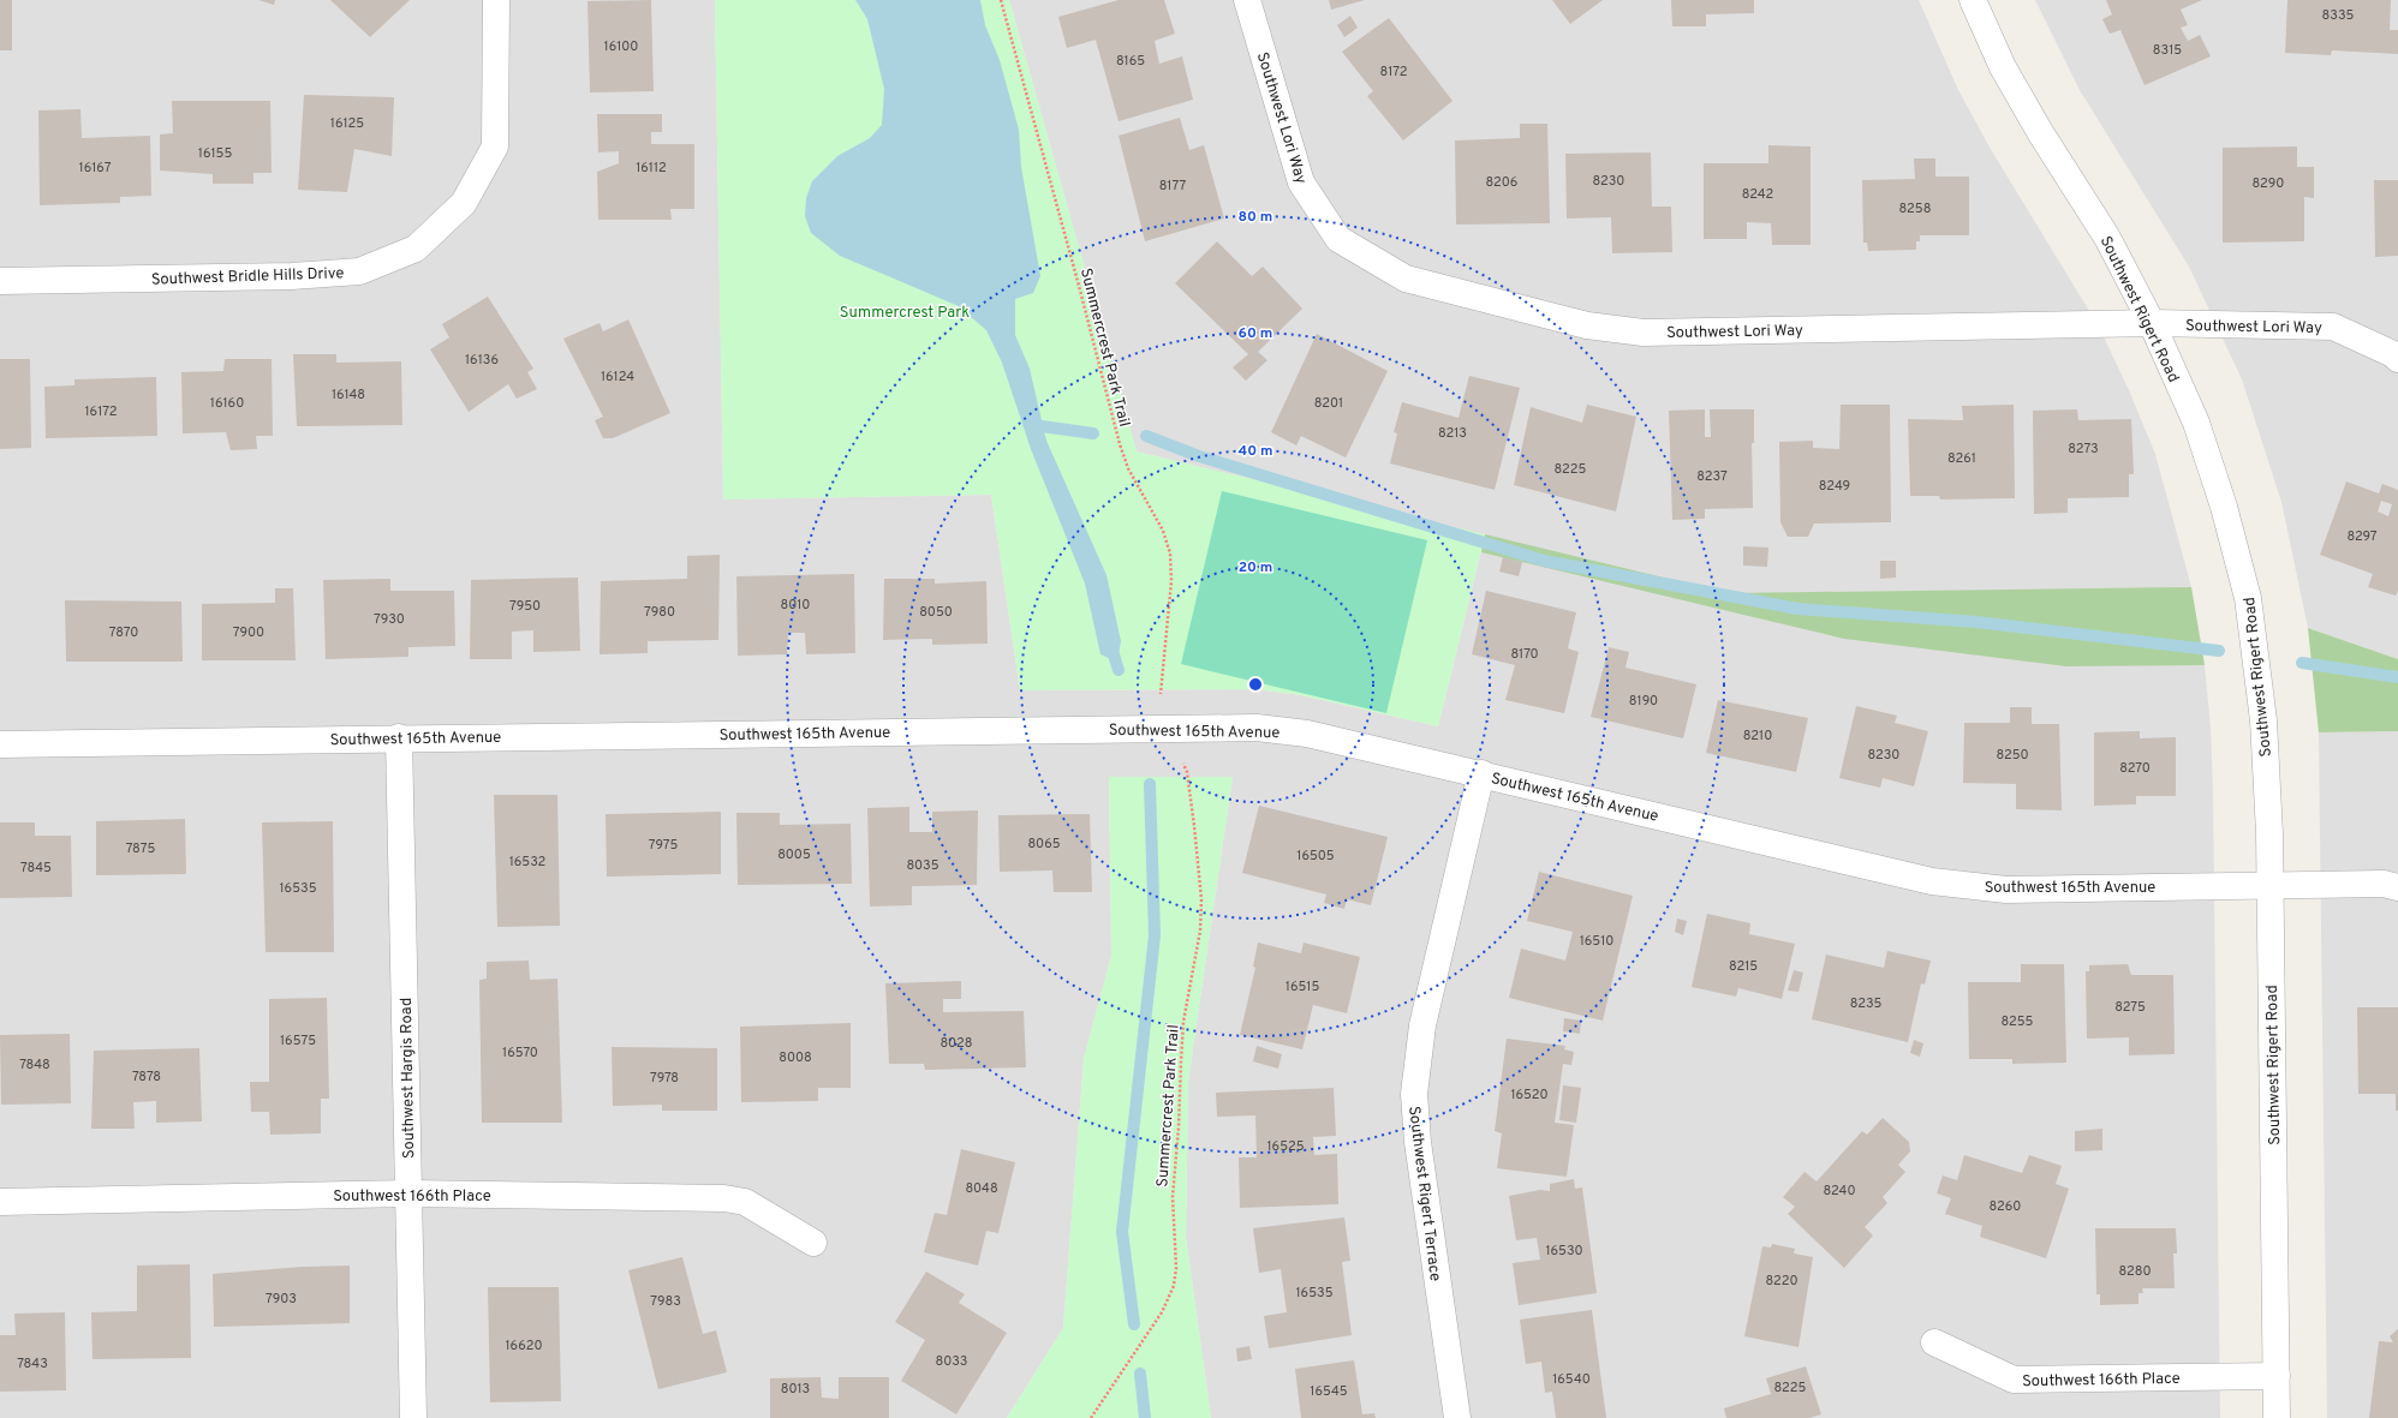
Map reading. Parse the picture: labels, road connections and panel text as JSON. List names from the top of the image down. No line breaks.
{"streets":{"street":["Southwest Lori Way","Southwest Bridle Hills Drive","Southwest Rigert Road","Southwest 165th Avenue","Southwest Hargis Road","Southwest Rigert Terrace","Southwest 166th Place"],"path":["Summercrest Park Trail"]},"crossings":[["Southwest Lori Way","Southwest Rigert Road"],["Southwest Rigert Road","Southwest 165th Avenue"],["Southwest Rigert Road","Southwest 166th Place"],["Southwest 165th Avenue","Southwest Hargis Road"],["Southwest 165th Avenue","Southwest Rigert Terrace"],["Southwest Hargis Road","Southwest 166th Place"]],"parks":["Summercrest Park"],"house_numbers":["8335","16100","8315","8165","8172","16125","16155","16167","16112","8230","8206","8290","8177","8242","8258","16136","16124","16148","16160","8201","16172","8213","8273","8261","8225","8237","8249","8297","8010","7950","7980","8050","7930","7870","7900","8170","8190","8210","8230","8250","8270","8065","7975","7875","8005","16505","16532","8035","7845","16535","16510","8215","16515","8235","8275","8255","16575","8028","16570","8008","7848","7878","7978","16520","16525","8048","8240","8260","16530","8280","8220","16535","7903","7983","16620","8033","7843","16540","8225","8013","16545"],"rings":["80 m","60 m","40 m","20 m"]}
